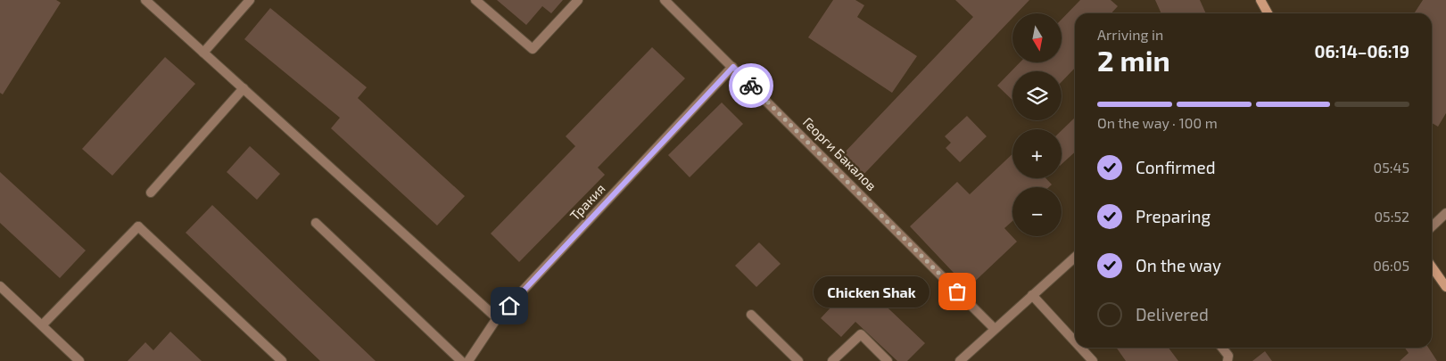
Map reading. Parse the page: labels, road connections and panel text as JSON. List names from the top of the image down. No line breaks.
{"streets":{"street":["Георги Бакалов","Тракия"]},"crossings":[["Георги Бакалов","Тракия"]],"places":["Chicken Shak"],"north":"bottom","page":{"map_buttons":["+","−"],"heading":["2 min","Arriving in","06:14–06:19"],"bar":"On the way · 100 m","list":[["Confirmed","05:45"],["Preparing","05:52"],["On the way","06:05"],"Delivered"],"bubble":"Chicken Shak"}}
